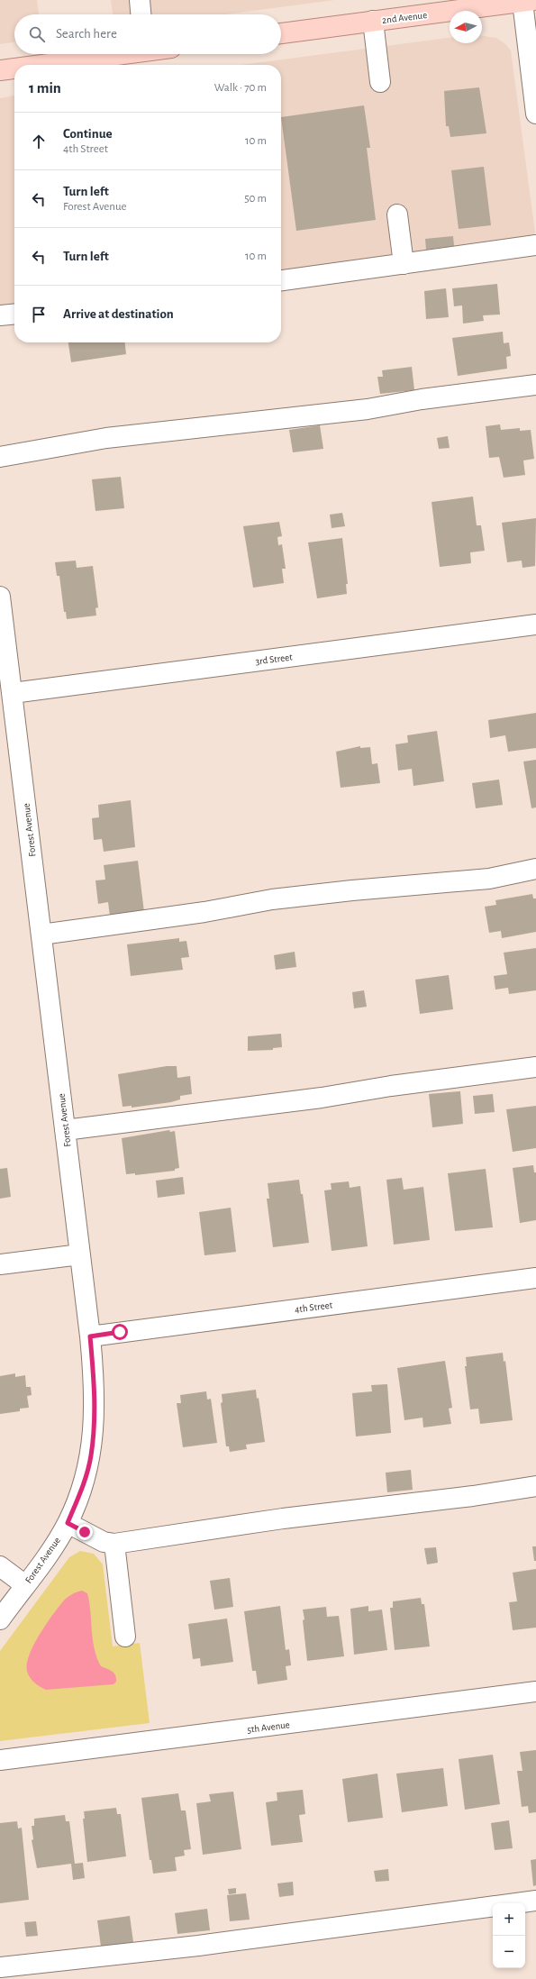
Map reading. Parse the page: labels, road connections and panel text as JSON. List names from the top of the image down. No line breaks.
{"streets":{"main road":["2nd Avenue"],"street":["3rd Street","Forest Avenue","4th Street","5th Avenue"]},"crossings":[["3rd Street","Forest Avenue"],["Forest Avenue","4th Street"]],"north":"left","page":{"search":"Search here","heading":["1 min","Walk · 70 m"],"list":[["Continue","4th Street","10 m"],["Turn left","Forest Avenue","50 m"],["Turn left","10 m"],"Arrive at destination"],"map_buttons":["+","−"]}}
